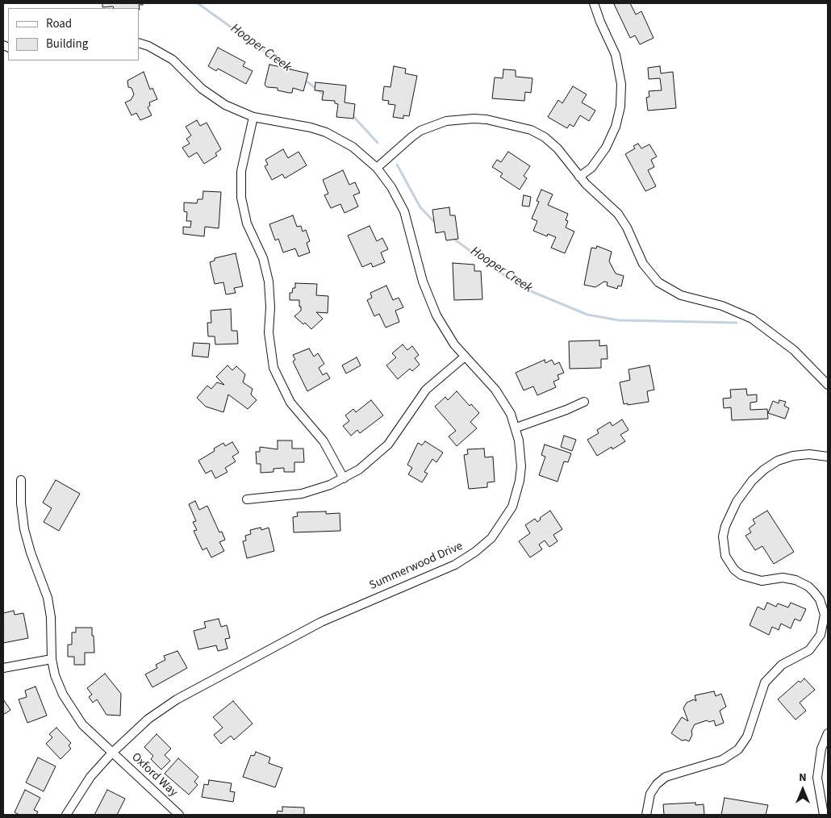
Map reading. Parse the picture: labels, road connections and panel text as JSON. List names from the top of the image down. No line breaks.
{"streets":{"street":["Summerwood Drive","Oxford Way"]},"crossings":[["Summerwood Drive","Oxford Way"]],"water":["Hooper Creek"],"legend":["Road","Building"],"north":"top"}
